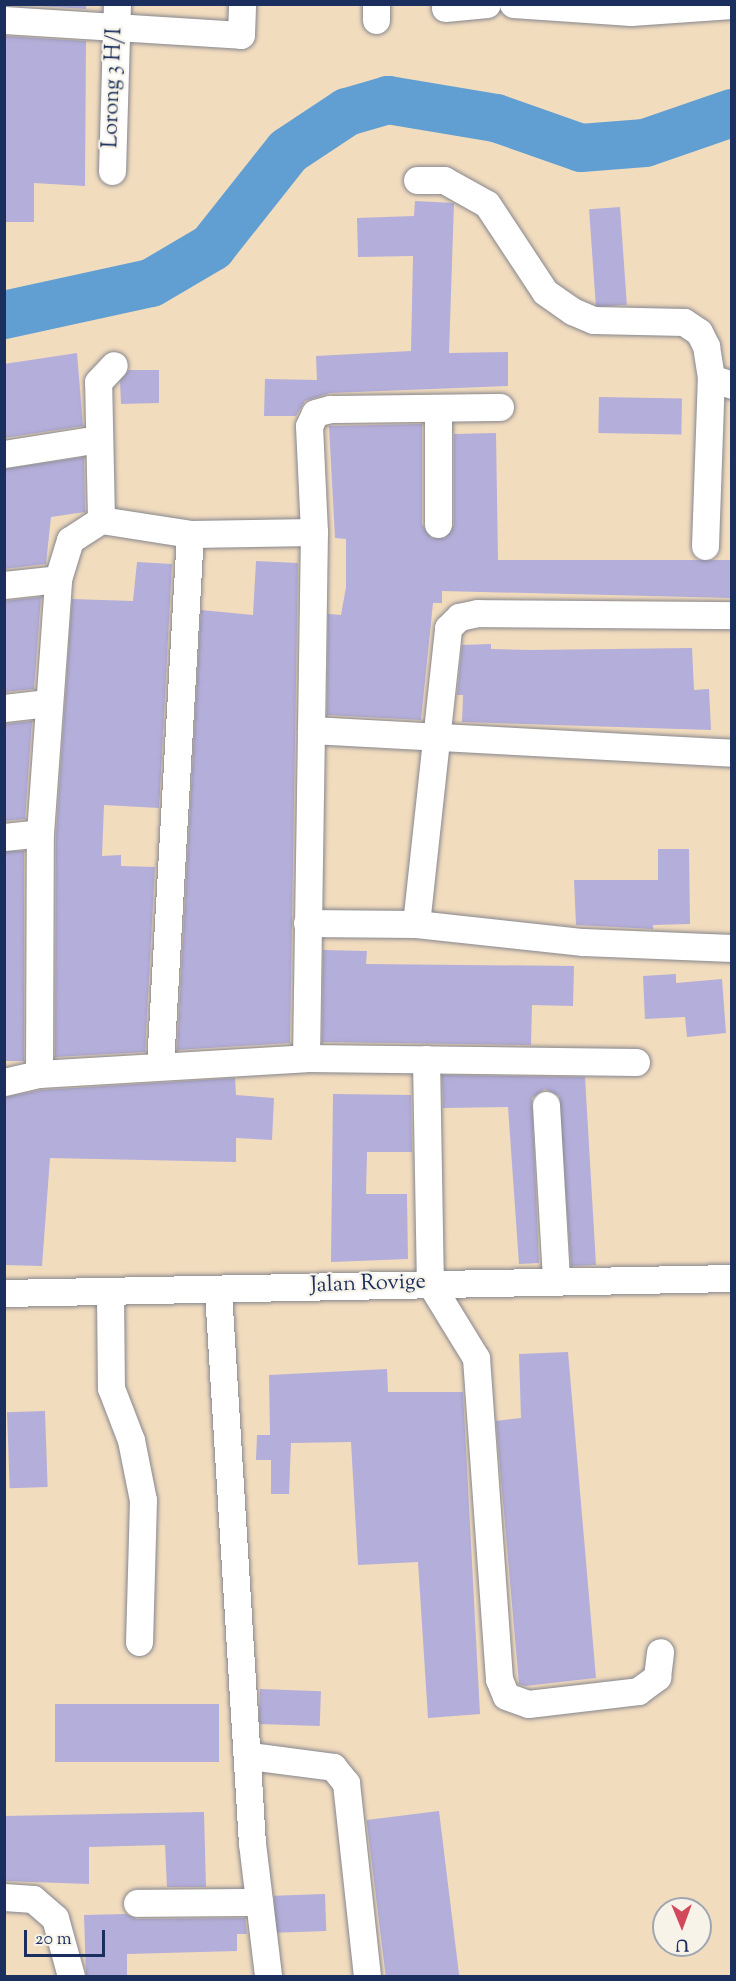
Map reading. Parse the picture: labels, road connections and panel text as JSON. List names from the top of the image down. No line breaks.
{"streets":{"street":["Lorong 3 H/I","Jalan Rovige"]},"scale_bar":"20 m","north":"bottom"}
